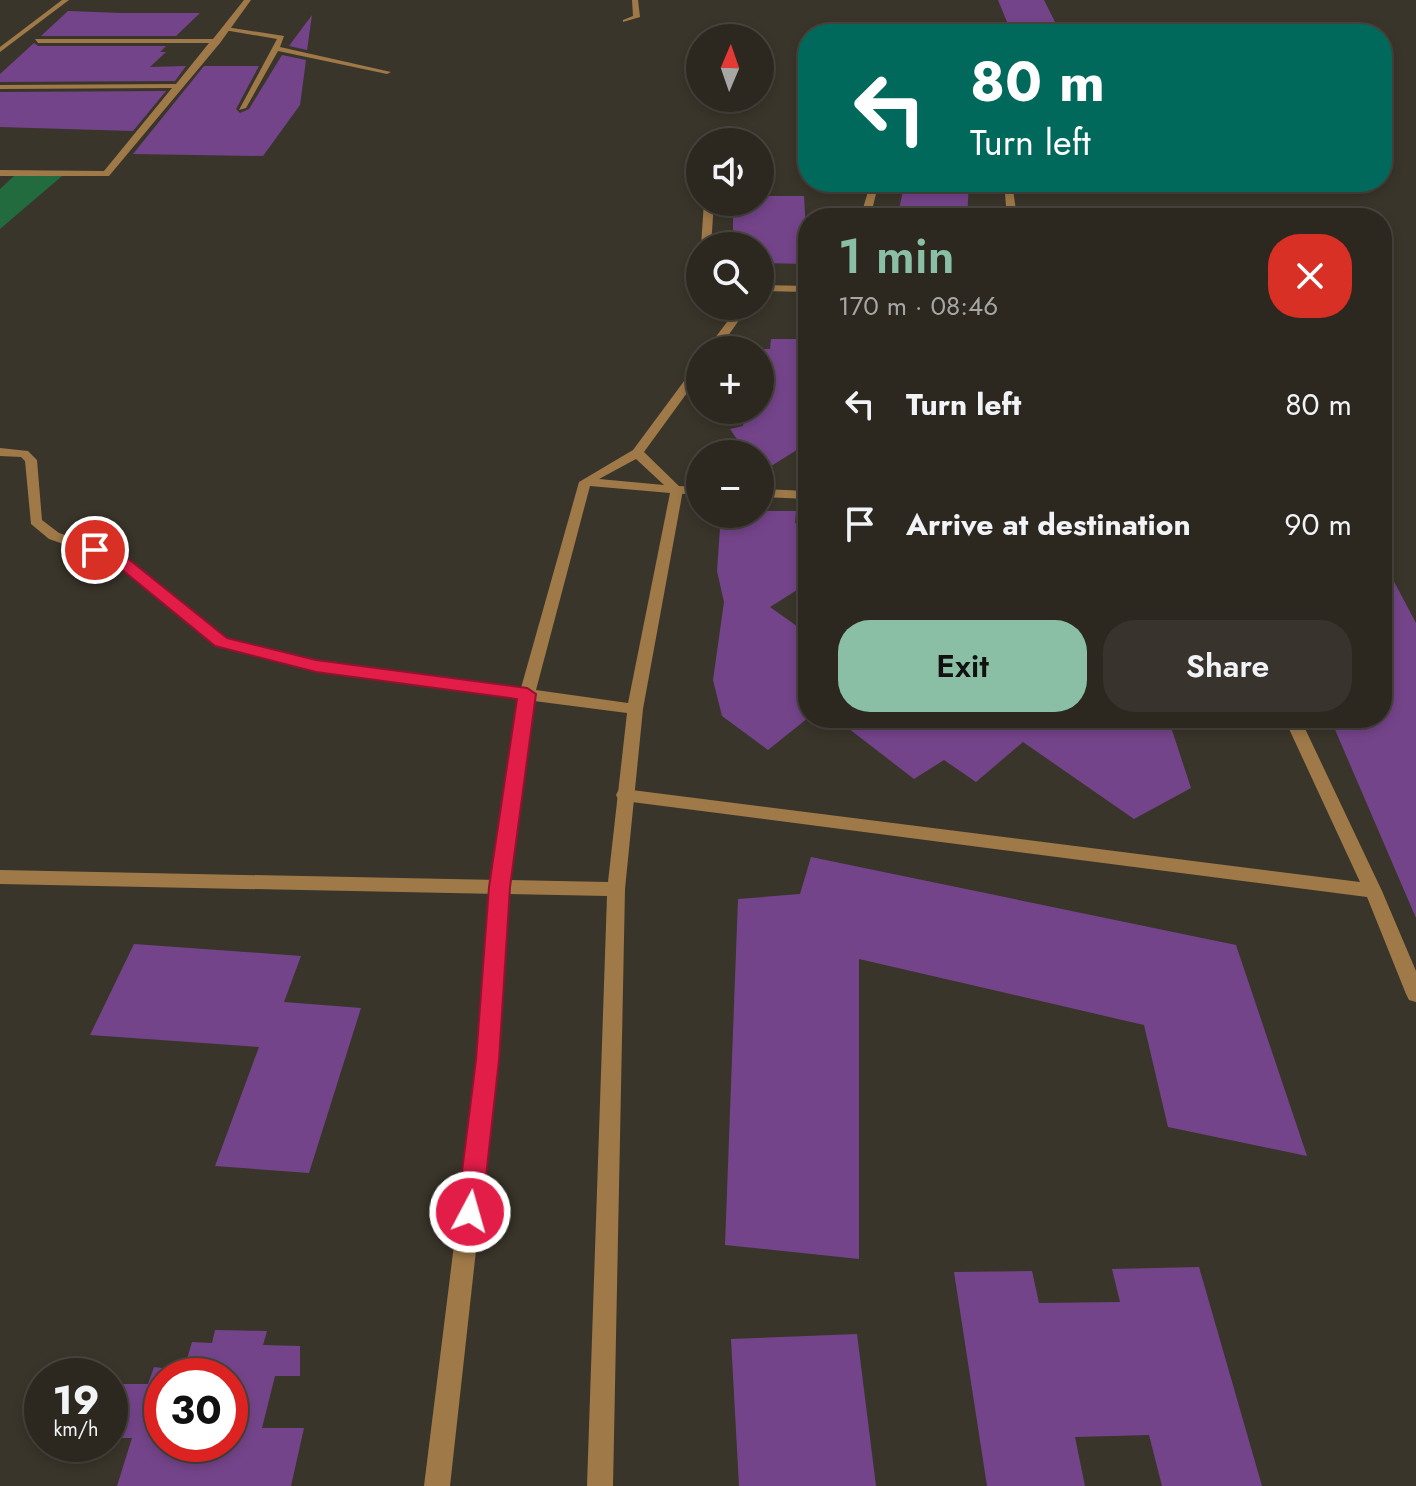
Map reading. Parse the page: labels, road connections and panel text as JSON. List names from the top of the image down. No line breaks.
{"north":"top","page":{"map_buttons":["+","−"],"turn":["80 m","Turn left"],"heading":["1 min","170 m · 08:46"],"list":[{"name":"Turn left","value":"80 m"},{"name":"Arrive at destination","value":"90 m"}],"buttons":["Exit","Share"],"speed":"19 km/h","limit":"30"}}
